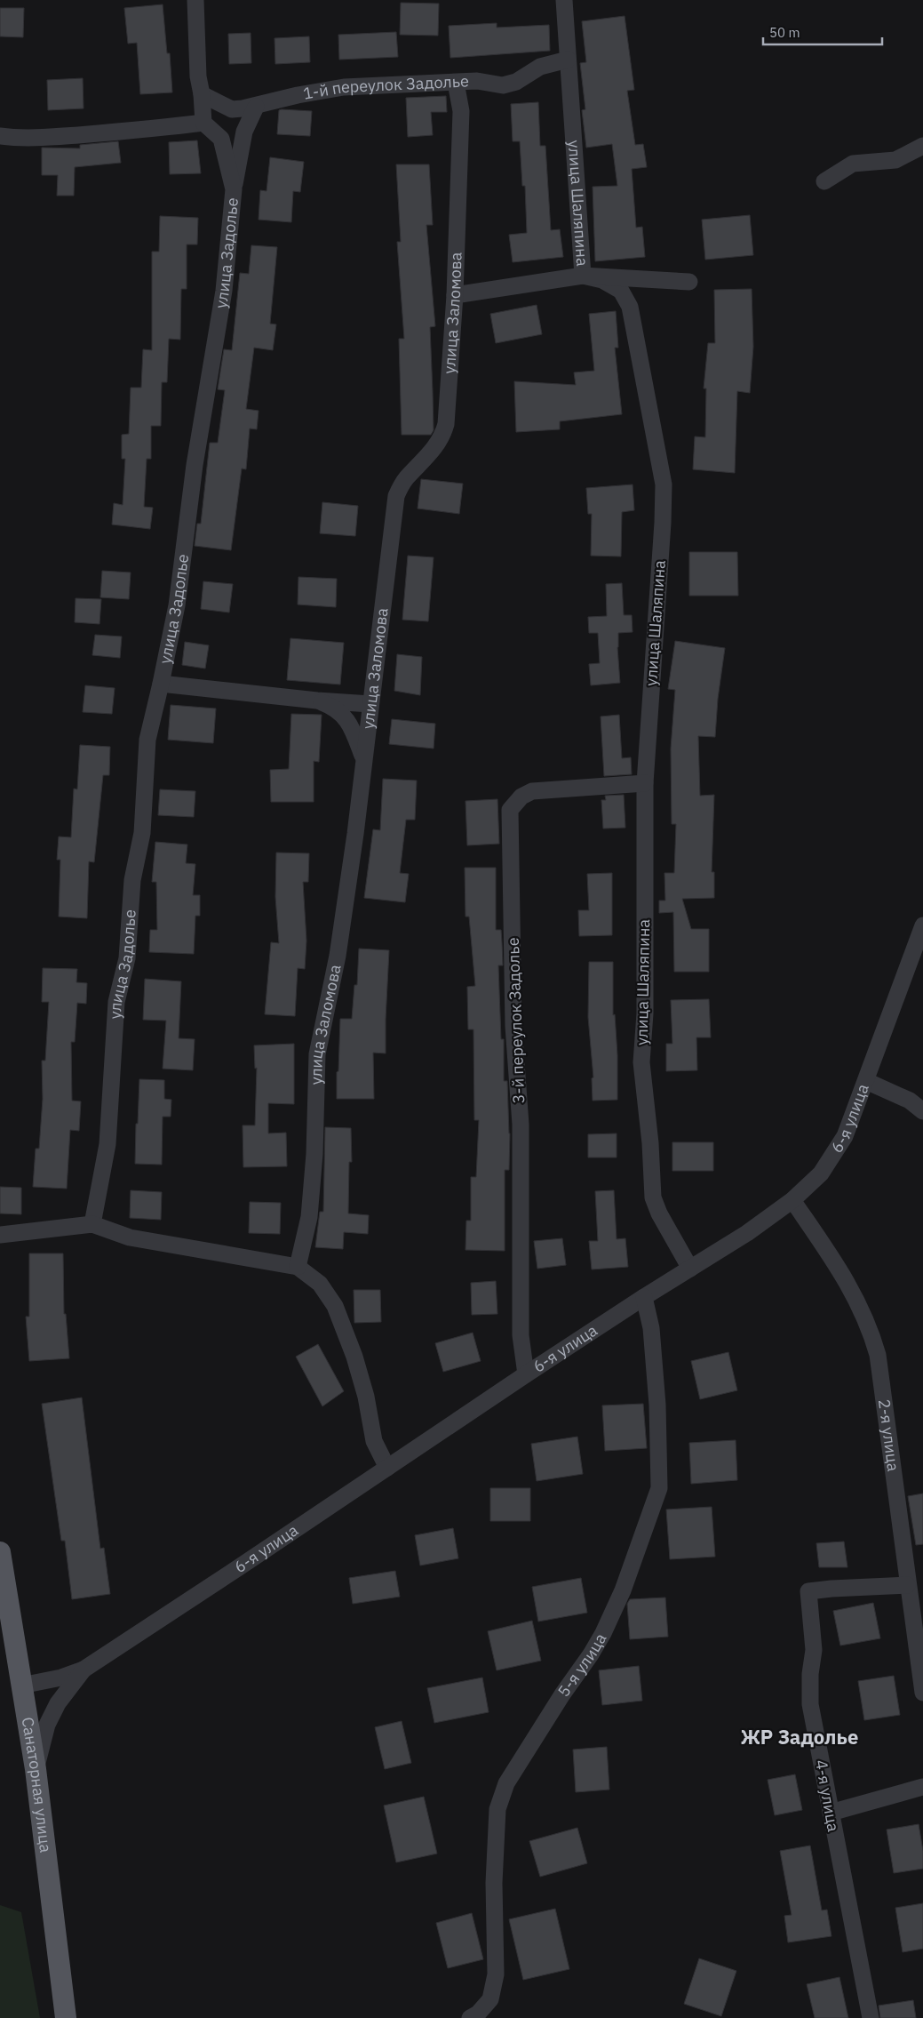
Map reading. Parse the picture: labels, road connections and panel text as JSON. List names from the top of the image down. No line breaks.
{"streets":{"main road":["Санаторная улица"],"street":["1-й переулок Задолье","улица Шаляпина","улица Задолье","улица Заломова","3-й переулок Задолье","6-я улица","2-я улица","5-я улица","4-я улица"]},"crossings":[["1-й переулок Задолье","улица Шаляпина"],["1-й переулок Задолье","улица Заломова"],["улица Шаляпина","3-й переулок Задолье"],["улица Шаляпина","6-я улица"],["3-й переулок Задолье","6-я улица"],["6-я улица","2-я улица"],["6-я улица","5-я улица"],["2-я улица","4-я улица"]],"districts":["ЖР Задолье"],"scale_bar":"50 m"}
